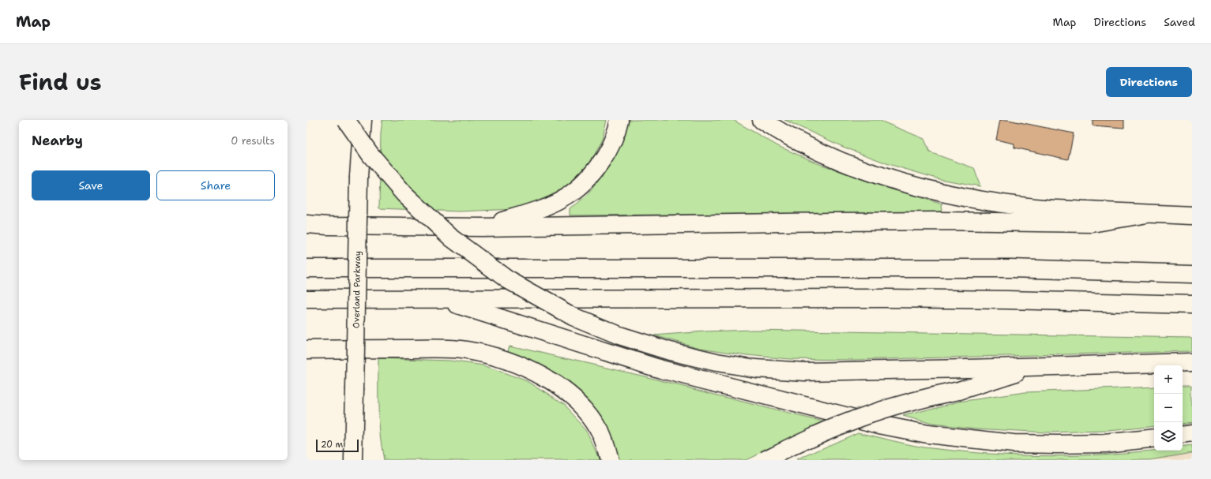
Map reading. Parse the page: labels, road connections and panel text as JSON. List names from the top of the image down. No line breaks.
{"streets":{"highway":["Overland Parkway"]},"scale_bar":"20 m","page":{"header":"Map","nav":["Map","Directions","Saved"],"title":"Find us","buttons":["Directions",["Save","Share"]],"heading":["Nearby","0 results"],"map_buttons":["+","−"],"scale":"20 m"}}
